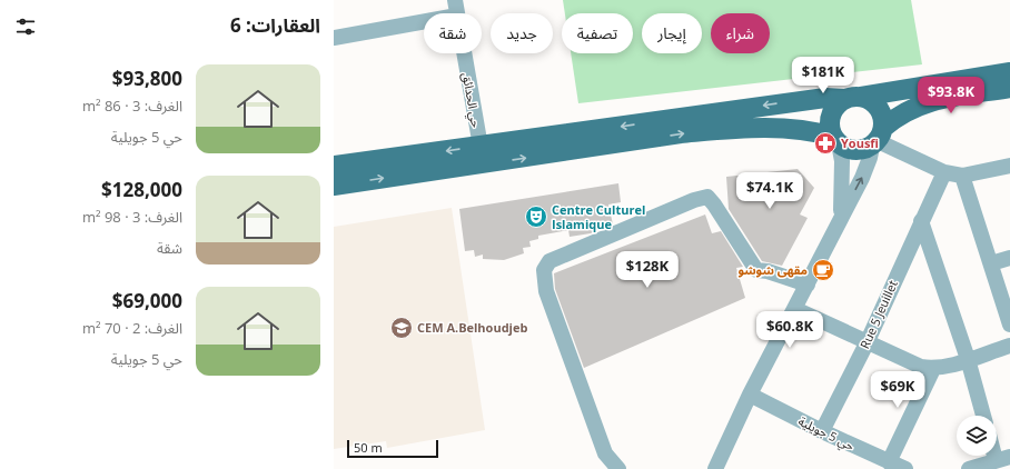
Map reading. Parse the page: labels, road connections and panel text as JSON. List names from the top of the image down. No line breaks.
{"streets":{"street":["حي الحدائق","Rue 5 Jeuillet","حي 5 جويلية"]},"crossings":[["Rue 5 Jeuillet","حي 5 جويلية"]],"places":{"pharmacy":["Yousfi"],"theatre":["Centre Culturel Islamique"],"cafe":["مقهى شوشو"],"school or university":["CEM A.Belhoudjeb"]},"scale_bar":"50 m","page":{"heading":"العقارات: 6","chip":["شراء","إيجار","تصفية","جديد","شقة"],"list":[{"name":"$93,800","note":"الغرف: 3 · 86 m² · حي 5 جويلية"},{"name":"$128,000","note":"الغرف: 3 · 98 m² · شقة"},{"name":"$69,000","note":"الغرف: 2 · 70 m² · حي 5 جويلية"}],"price":["$181K","$93.8K","$74.1K","$128K","$60.8K","$69K"],"scale":"50 m"}}
